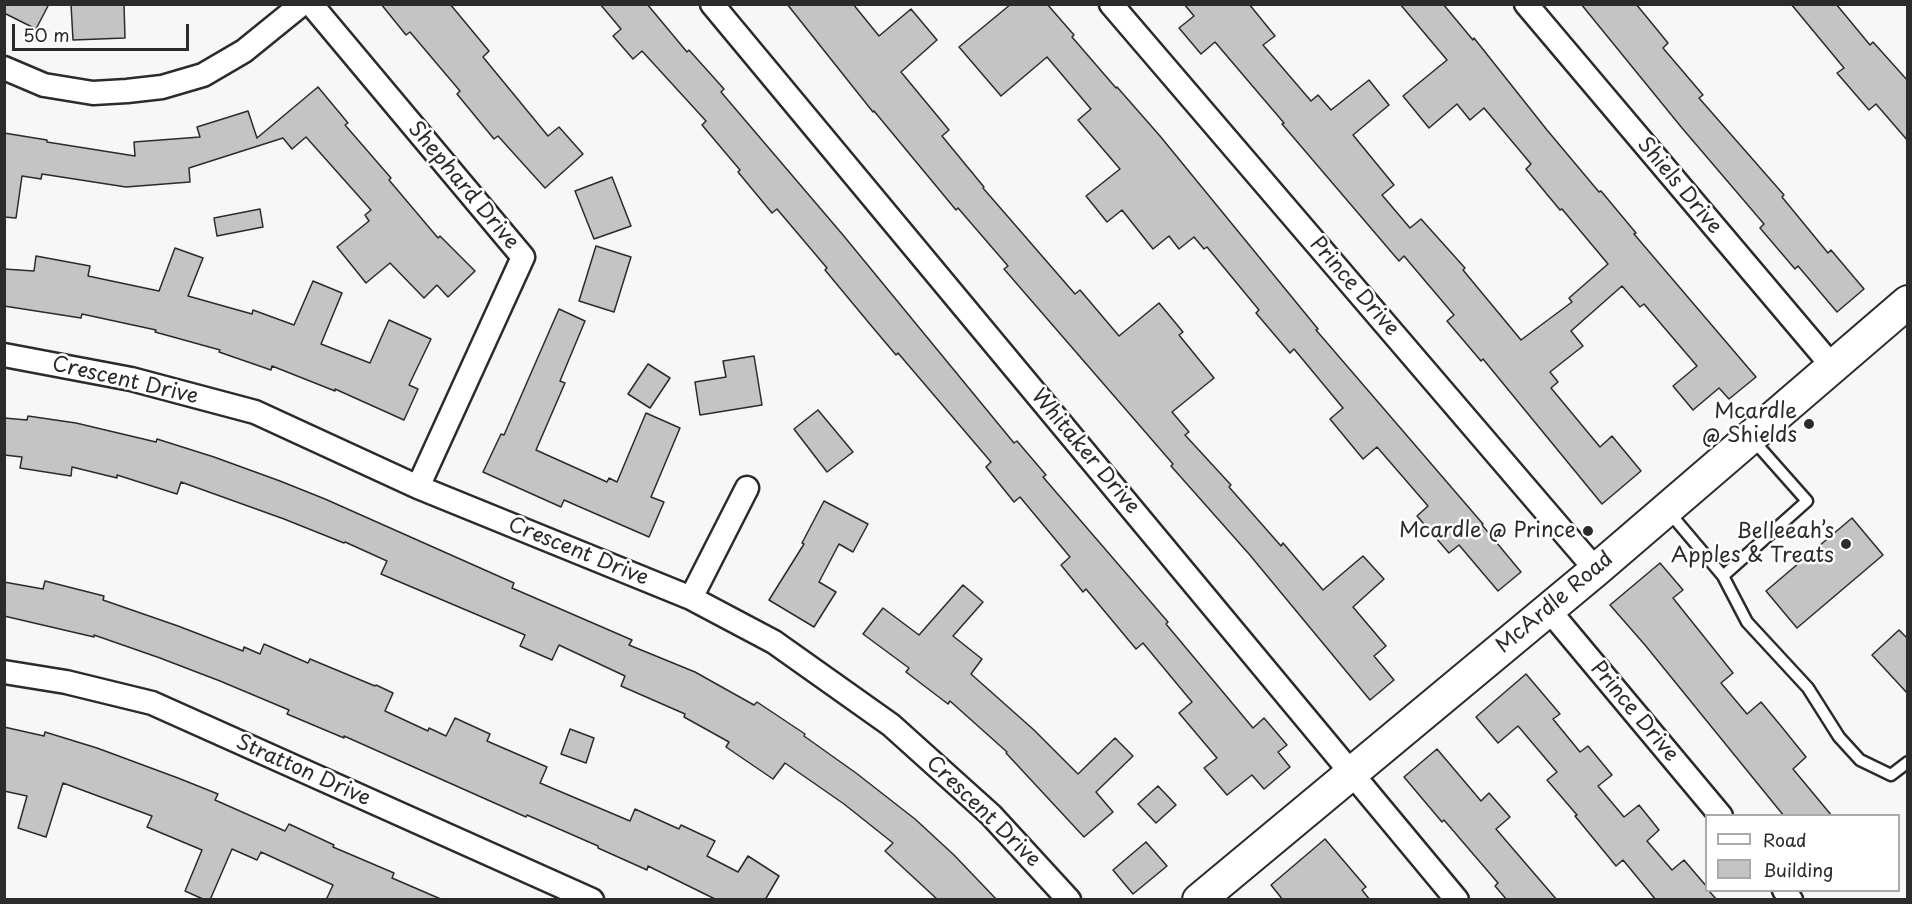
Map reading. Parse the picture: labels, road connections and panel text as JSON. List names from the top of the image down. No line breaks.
{"streets":{"main road":["McArdle Road"],"street":["Shephard Drive","Shiels Drive","Prince Drive","Crescent Drive","Whitaker Drive","Stratton Drive"]},"crossings":[["Shephard Drive","Crescent Drive"],["Shiels Drive","McArdle Road"],["Prince Drive","McArdle Road"],["Whitaker Drive","McArdle Road"]],"places":["Mcardle @ Shields","Mcardle @ Prince","Belleeah’s Apples & Treats"],"legend":["Road","Building"],"scale_bar":"50 m"}
